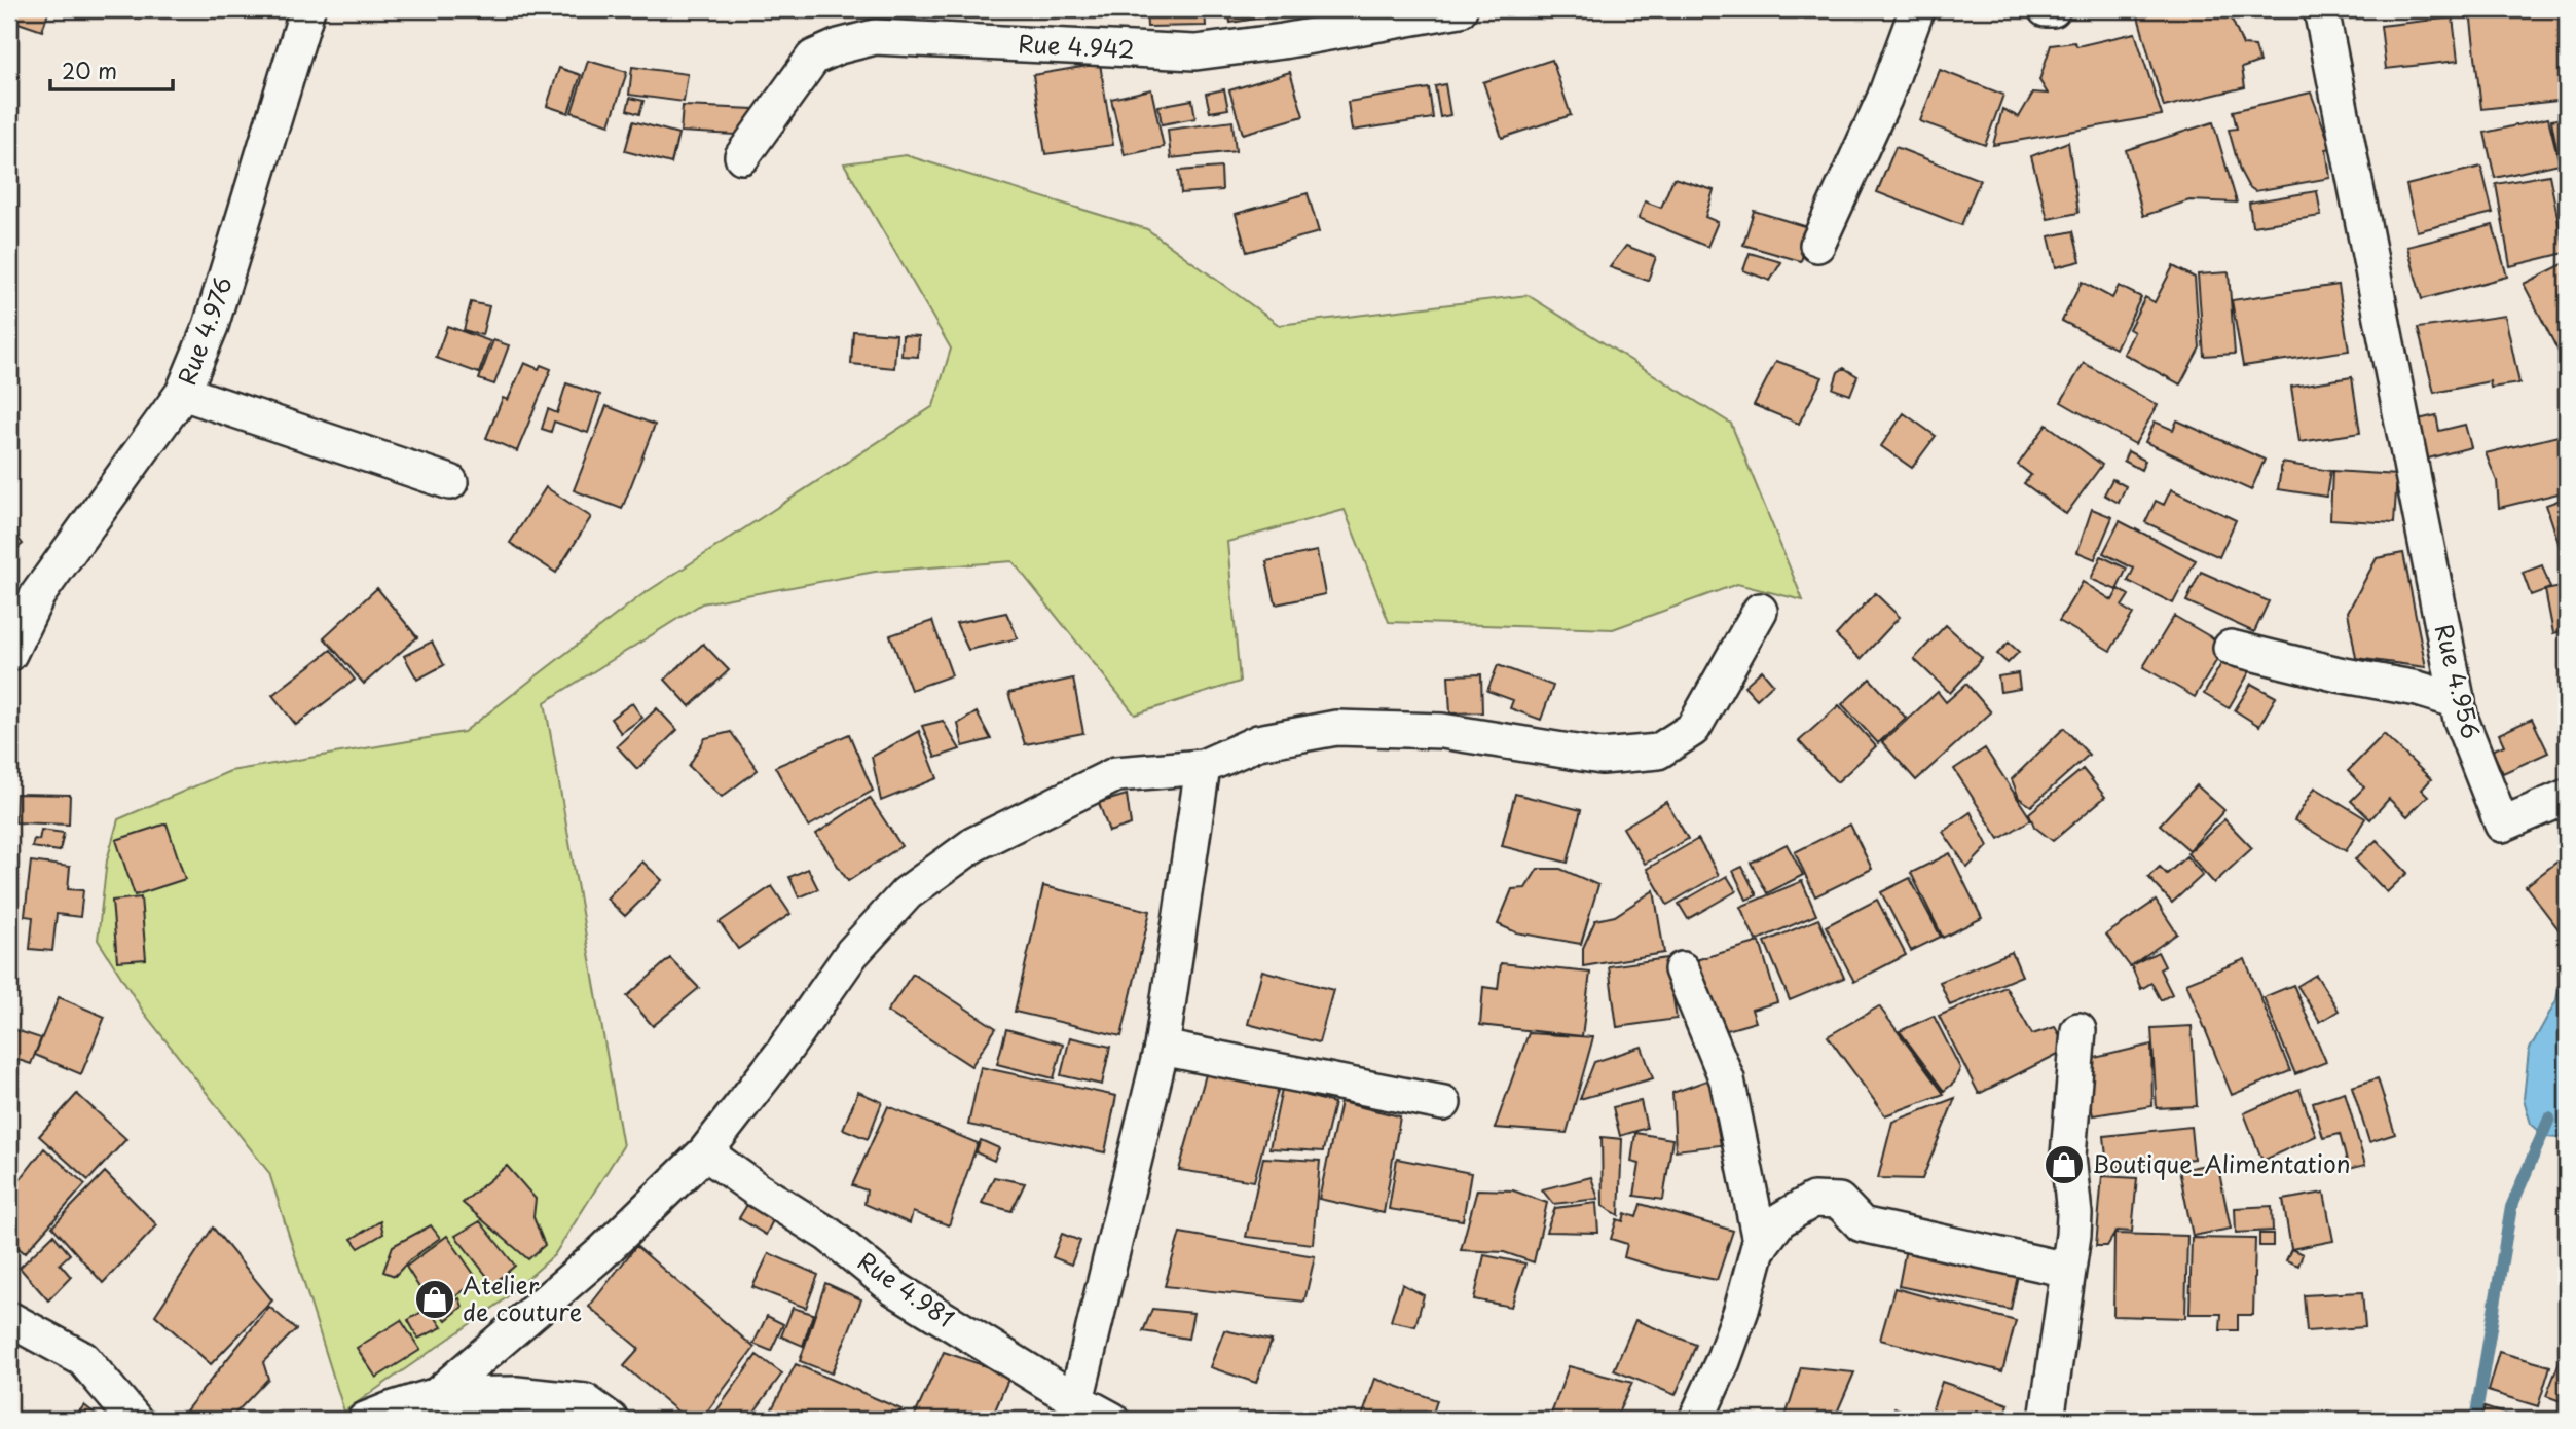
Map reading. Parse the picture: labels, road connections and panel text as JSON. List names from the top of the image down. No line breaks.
{"streets":{"street":["Rue 4.942","Rue 4.976","Rue 4.956","Rue 4.981"]},"places":{"shop":["Boutique_Alimentation","Atelier de couture"]},"scale_bar":"20 m"}
